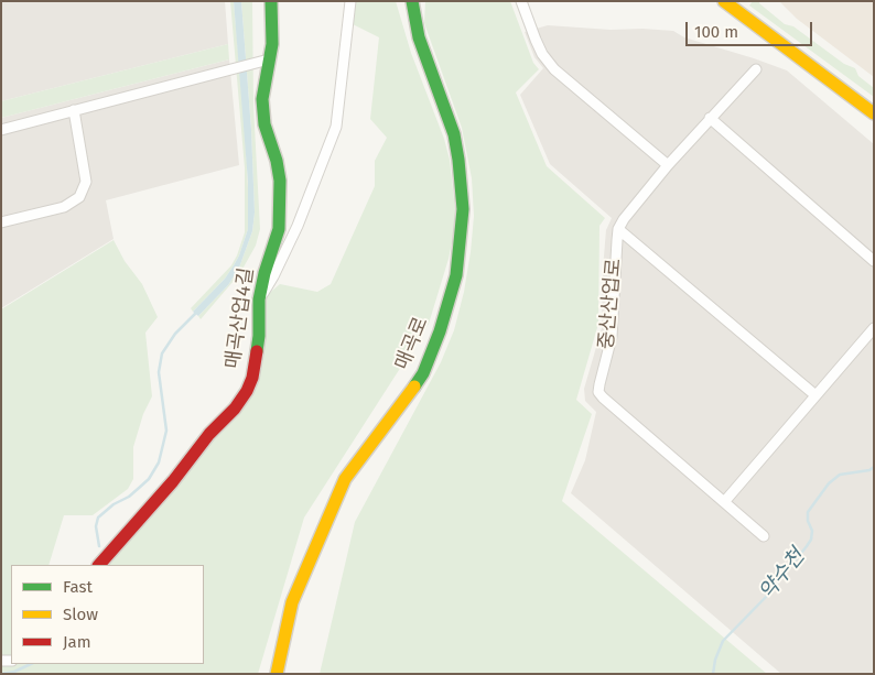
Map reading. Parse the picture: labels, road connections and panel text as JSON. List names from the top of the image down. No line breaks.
{"streets":{"street":["중산산업로","매곡산업4길","매곡로"]},"water":["약수천"],"legend":["Fast","Slow","Jam"],"scale_bar":"100 m"}
